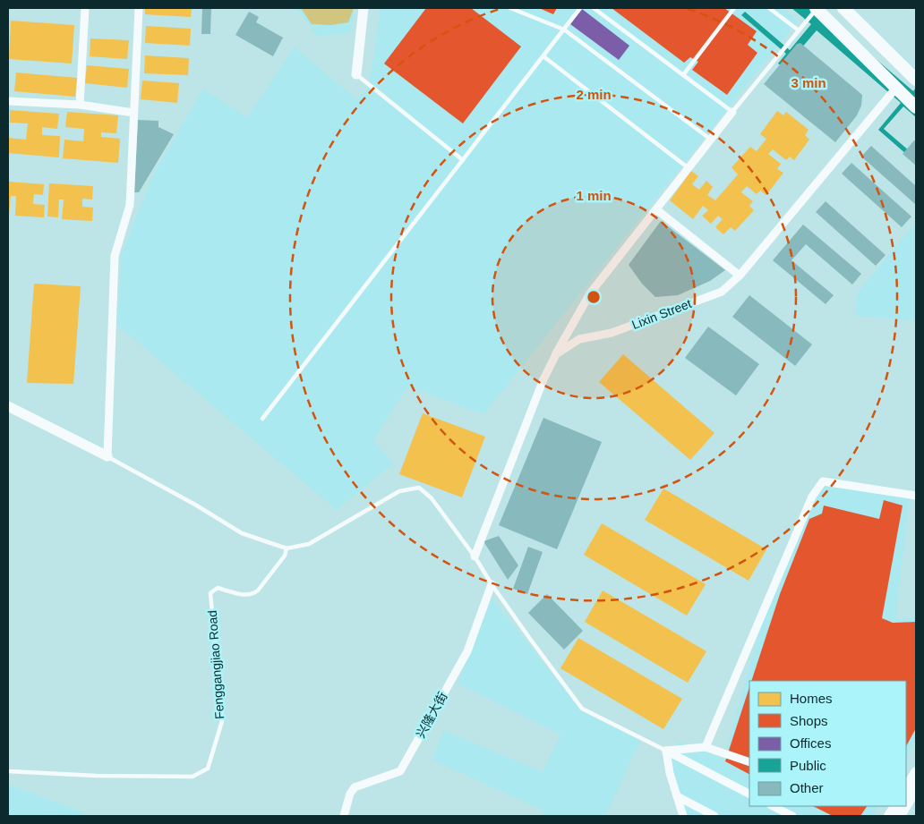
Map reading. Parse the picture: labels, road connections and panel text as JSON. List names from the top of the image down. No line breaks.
{"streets":{"street":["Lixin Street","兴隆大街"],"lane":["Fenggangjiao Road"]},"legend":["Homes","Shops","Offices","Public","Other"],"rings":["3 min","2 min","1 min"]}
